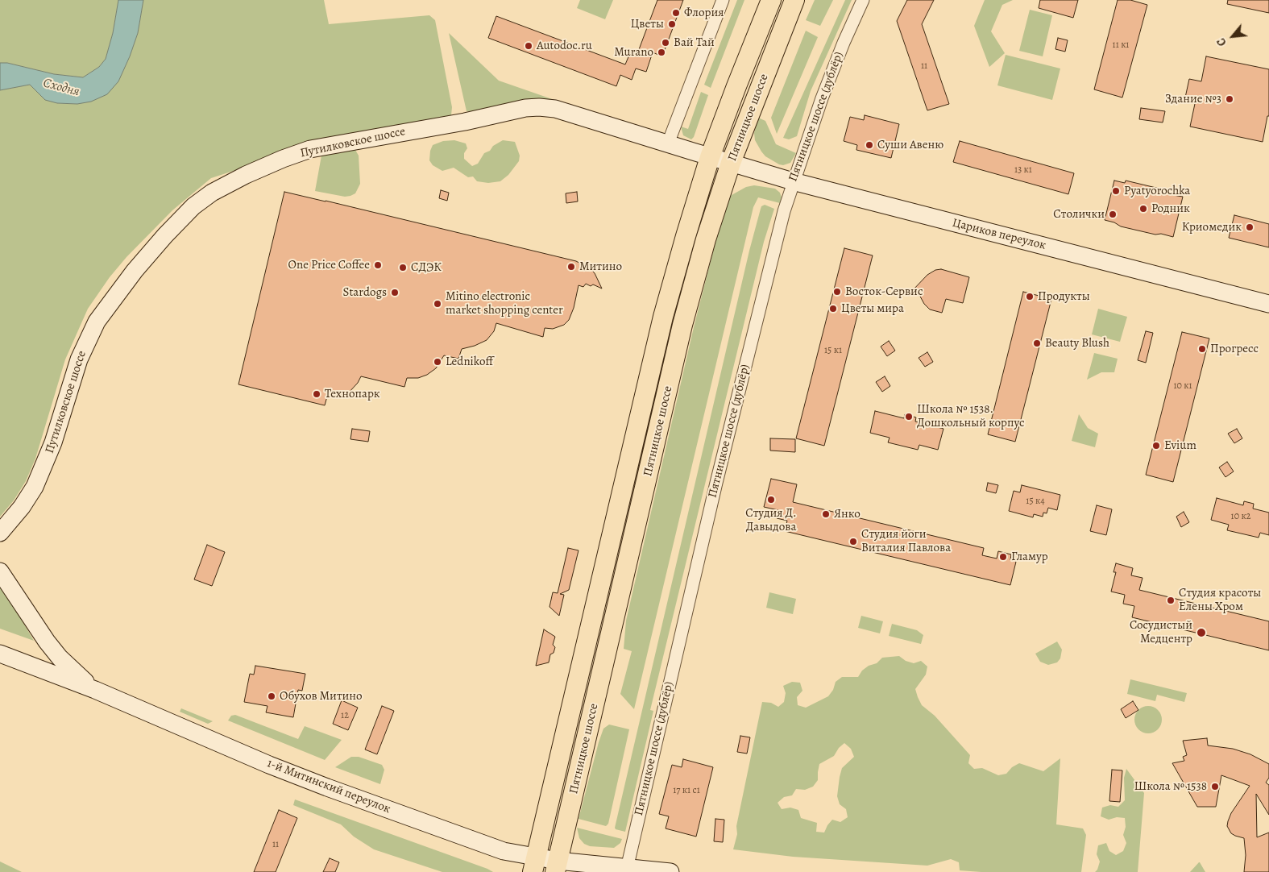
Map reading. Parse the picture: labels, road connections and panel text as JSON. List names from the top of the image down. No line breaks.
{"streets":{"main road":["Пятницкое шоссе"],"street":["Пятницкое шоссе (дублёр)","Путилковское шоссе","Цариков переулок","1-й Митинский переулок"]},"crossings":[["Пятницкое шоссе (дублёр)","Цариков переулок"],["Пятницкое шоссе (дублёр)","1-й Митинский переулок"],["Пятницкое шоссе","Путилковское шоссе"],["Пятницкое шоссе","Цариков переулок"],["Пятницкое шоссе","1-й Митинский переулок"],["Путилковское шоссе","Цариков переулок"]],"water":["Сходня"],"places":["Флория","Цветы","Вай Тай","Autodoc.ru","Murano","Здание №3","Суши Авеню","Pyatyorochka","Родник","Столички","Криомедик","One Price Coffee","Митино","СДЭК","Восток-Сервис","Stardogs","Продукты","Mitino electronic market shopping center","Цветы мира","Beauty Blush","Прогресс","Lednikoff","Технопарк","Школа № 1538. Дошкольный корпус","Evium","Студия Д. Давыдова","Янко","Студия йоги Виталия Павлова","Гламур","Студия красоты Елены Хром","Сосудистый Медцентр","Обухов Митино","Школа № 1538"],"house_numbers":["11 к1","11","13 к1","15 к1","10 к1","15 к4","10 к2","12","17 к1 с1","11"],"north":"bottom left"}
